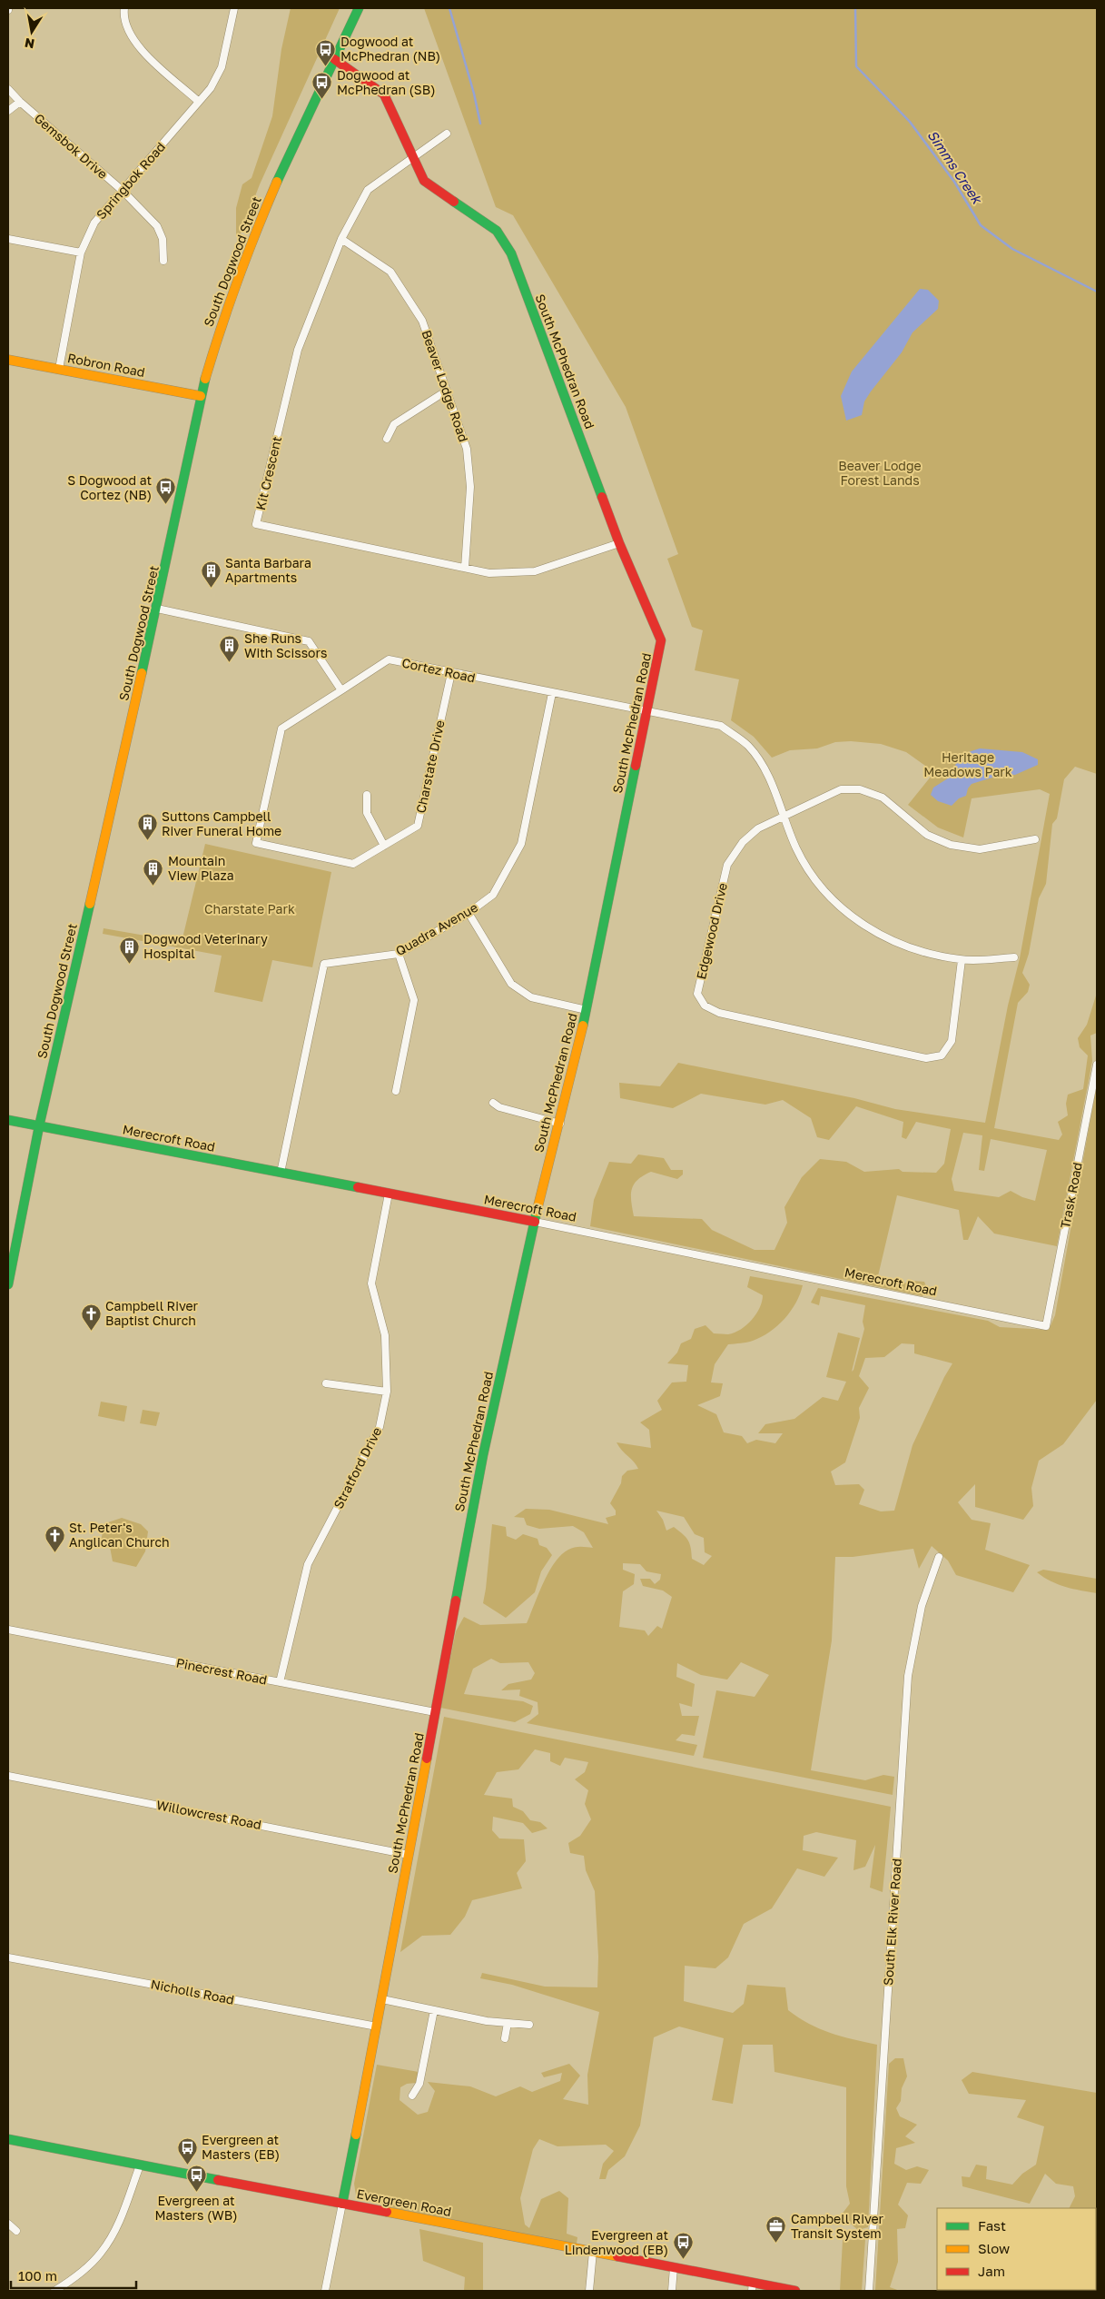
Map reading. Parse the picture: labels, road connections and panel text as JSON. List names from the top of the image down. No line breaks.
{"streets":{"street":["Gemsbok Drive","Springbok Road","South Dogwood Street","South McPhedran Road","Robron Road","Beaver Lodge Road","Kit Crescent","Cortez Road","Charstate Drive","Quadra Avenue","Edgewood Drive","Merecroft Road","Trask Road","Stratford Drive","Pinecrest Road","Willowcrest Road","South Elk River Road","Nicholls Road","Evergreen Road"]},"crossings":[["Gemsbok Drive","Springbok Road"],["Springbok Road","Robron Road"],["South Dogwood Street","South McPhedran Road"],["South Dogwood Street","Robron Road"],["South Dogwood Street","Merecroft Road"],["South McPhedran Road","Kit Crescent"],["South McPhedran Road","Cortez Road"],["South McPhedran Road","Merecroft Road"],["South McPhedran Road","Pinecrest Road"],["South McPhedran Road","Willowcrest Road"],["South McPhedran Road","Nicholls Road"],["South McPhedran Road","Evergreen Road"],["Beaver Lodge Road","Kit Crescent"],["Cortez Road","Charstate Drive"],["Cortez Road","Quadra Avenue"],["Cortez Road","Edgewood Drive"],["Quadra Avenue","Merecroft Road"],["Merecroft Road","Trask Road"],["Merecroft Road","Stratford Drive"],["Stratford Drive","Pinecrest Road"]],"water":["Simms Creek"],"parks":["Beaver Lodge Forest Lands","Heritage Meadows Park","Charstate Park"],"places":{"bus stop":["Dogwood at McPhedran (NB)","Dogwood at McPhedran (SB)","S Dogwood at Cortez (NB)","Evergreen at Masters (EB)","Evergreen at Masters (WB)","Evergreen at Lindenwood (EB)"],"building":["Santa Barbara Apartments","She Runs With Scissors","Suttons Campbell River Funeral Home","Mountain View Plaza","Dogwood Veterinary Hospital"],"church":["Campbell River Baptist Church","St. Peter's Anglican Church"],"office":["Campbell River Transit System"]},"legend":["Fast","Slow","Jam"],"scale_bar":"100 m","north":"bottom"}
